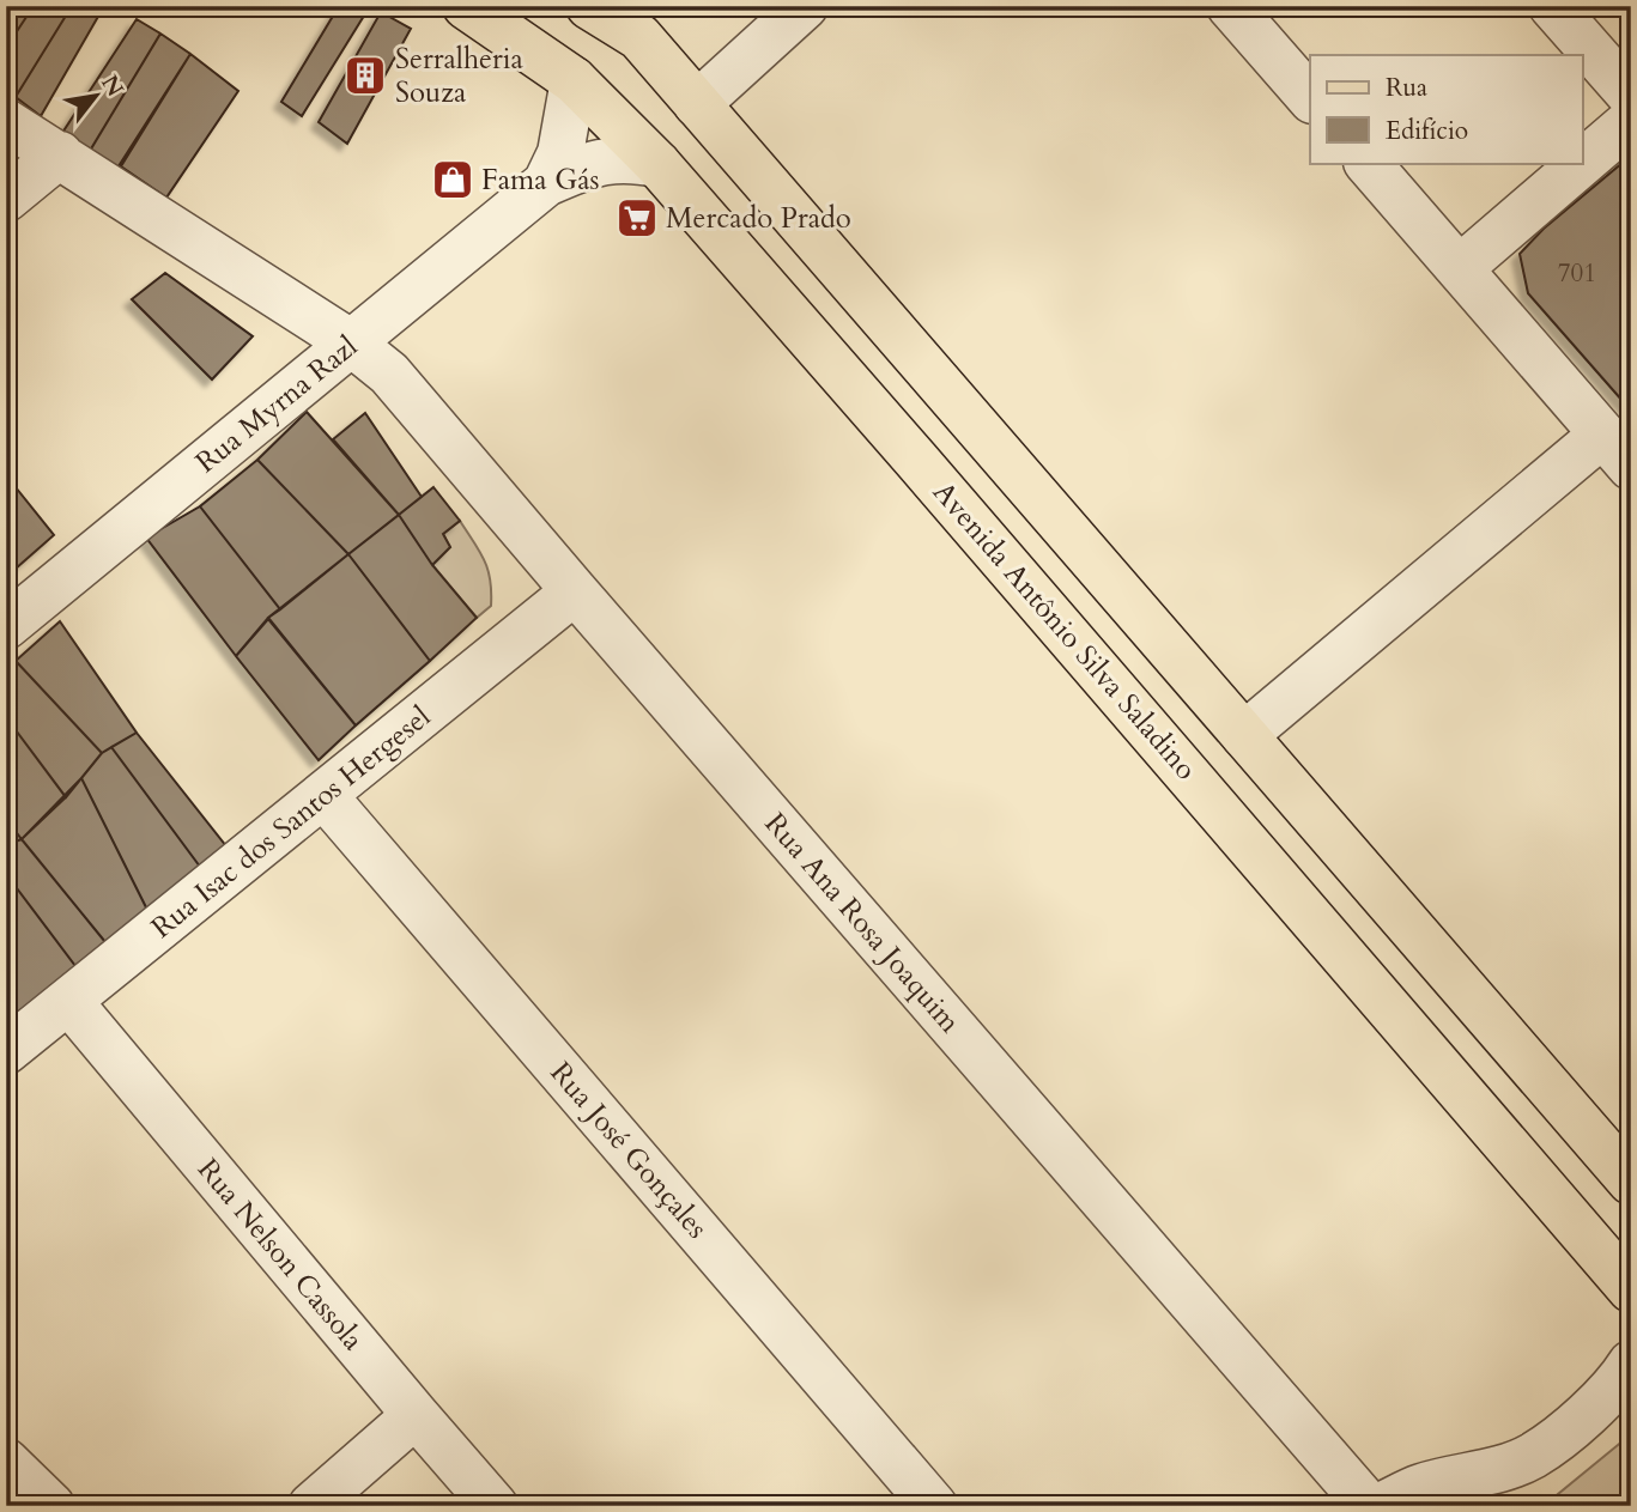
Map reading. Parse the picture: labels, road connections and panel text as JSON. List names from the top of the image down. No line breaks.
{"streets":{"main road":["Avenida Antônio Silva Saladino"],"street":["Rua Myrna Razl","Rua Isac dos Santos Hergesel","Rua Ana Rosa Joaquim","Rua José Gonçales","Rua Nelson Cassola"]},"crossings":[["Rua Myrna Razl","Avenida Antônio Silva Saladino"],["Rua Myrna Razl","Rua Ana Rosa Joaquim"],["Rua Isac dos Santos Hergesel","Rua Ana Rosa Joaquim"],["Rua Isac dos Santos Hergesel","Rua José Gonçales"],["Rua Isac dos Santos Hergesel","Rua Nelson Cassola"]],"places":{"building":["Serralheria Souza"],"shop":["Fama Gás"],"supermarket":["Mercado Prado"]},"house_numbers":["701"],"legend":["Rua","Edifício"],"north":"top right"}
